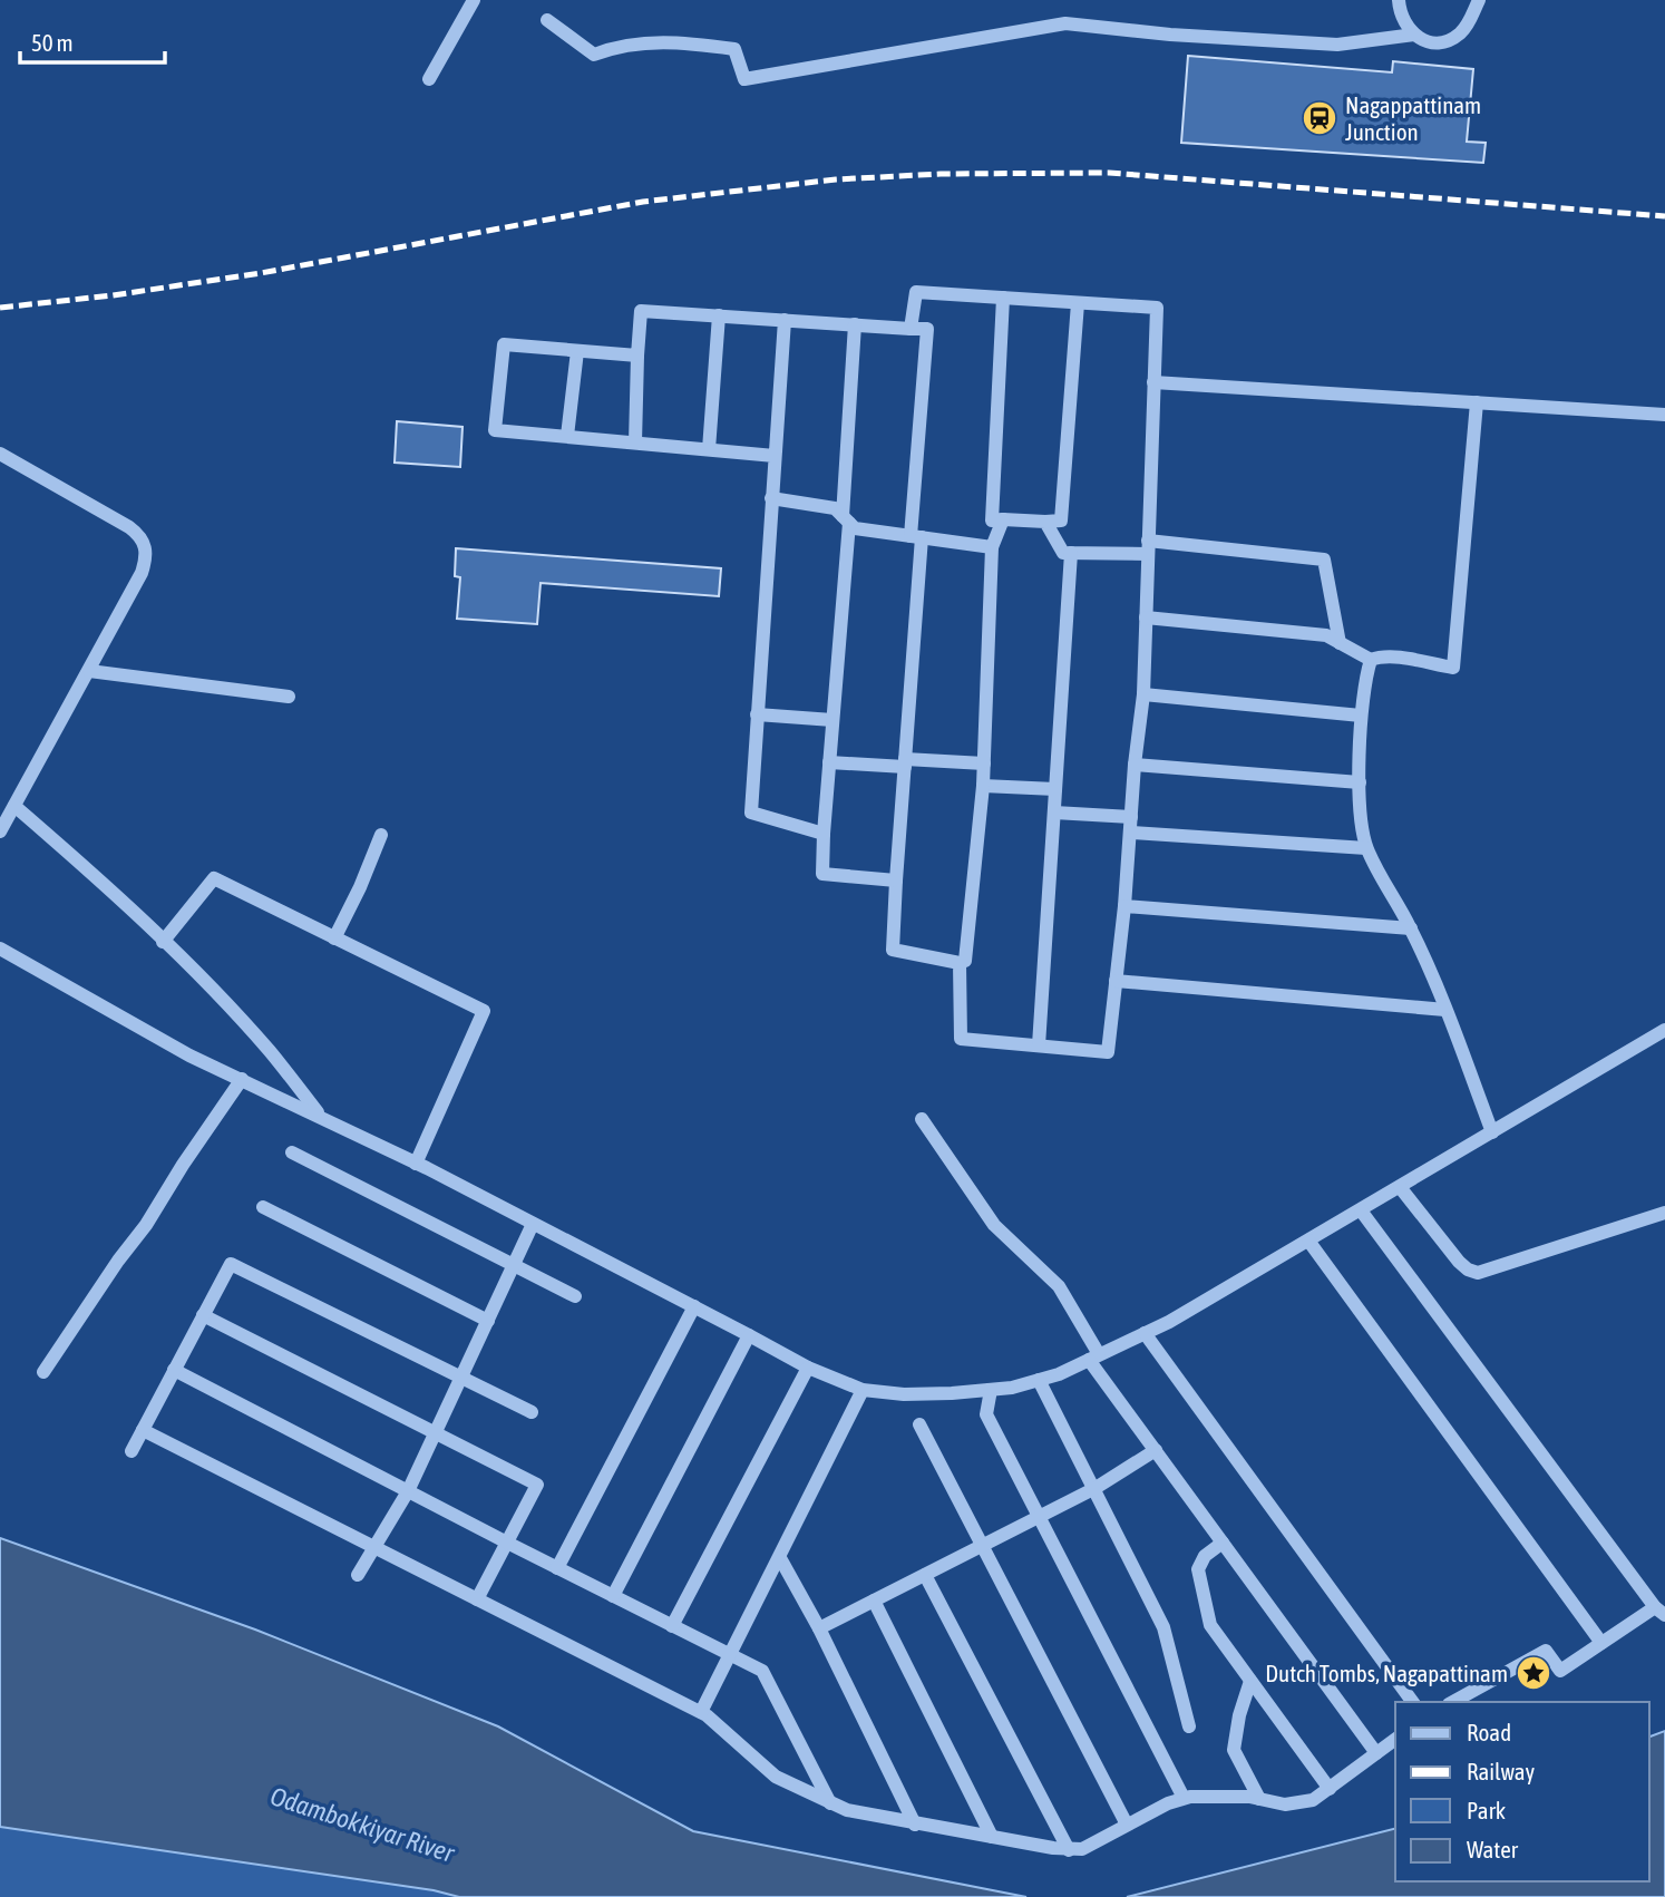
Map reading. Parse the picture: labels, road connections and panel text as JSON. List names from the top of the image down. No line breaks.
{"water":["Odambokkiyar River"],"places":{"station":["Nagappattinam Junction"],"place":["Dutch Tombs, Nagapattinam"]},"legend":["Road","Railway","Park","Water"],"scale_bar":"50 m"}
